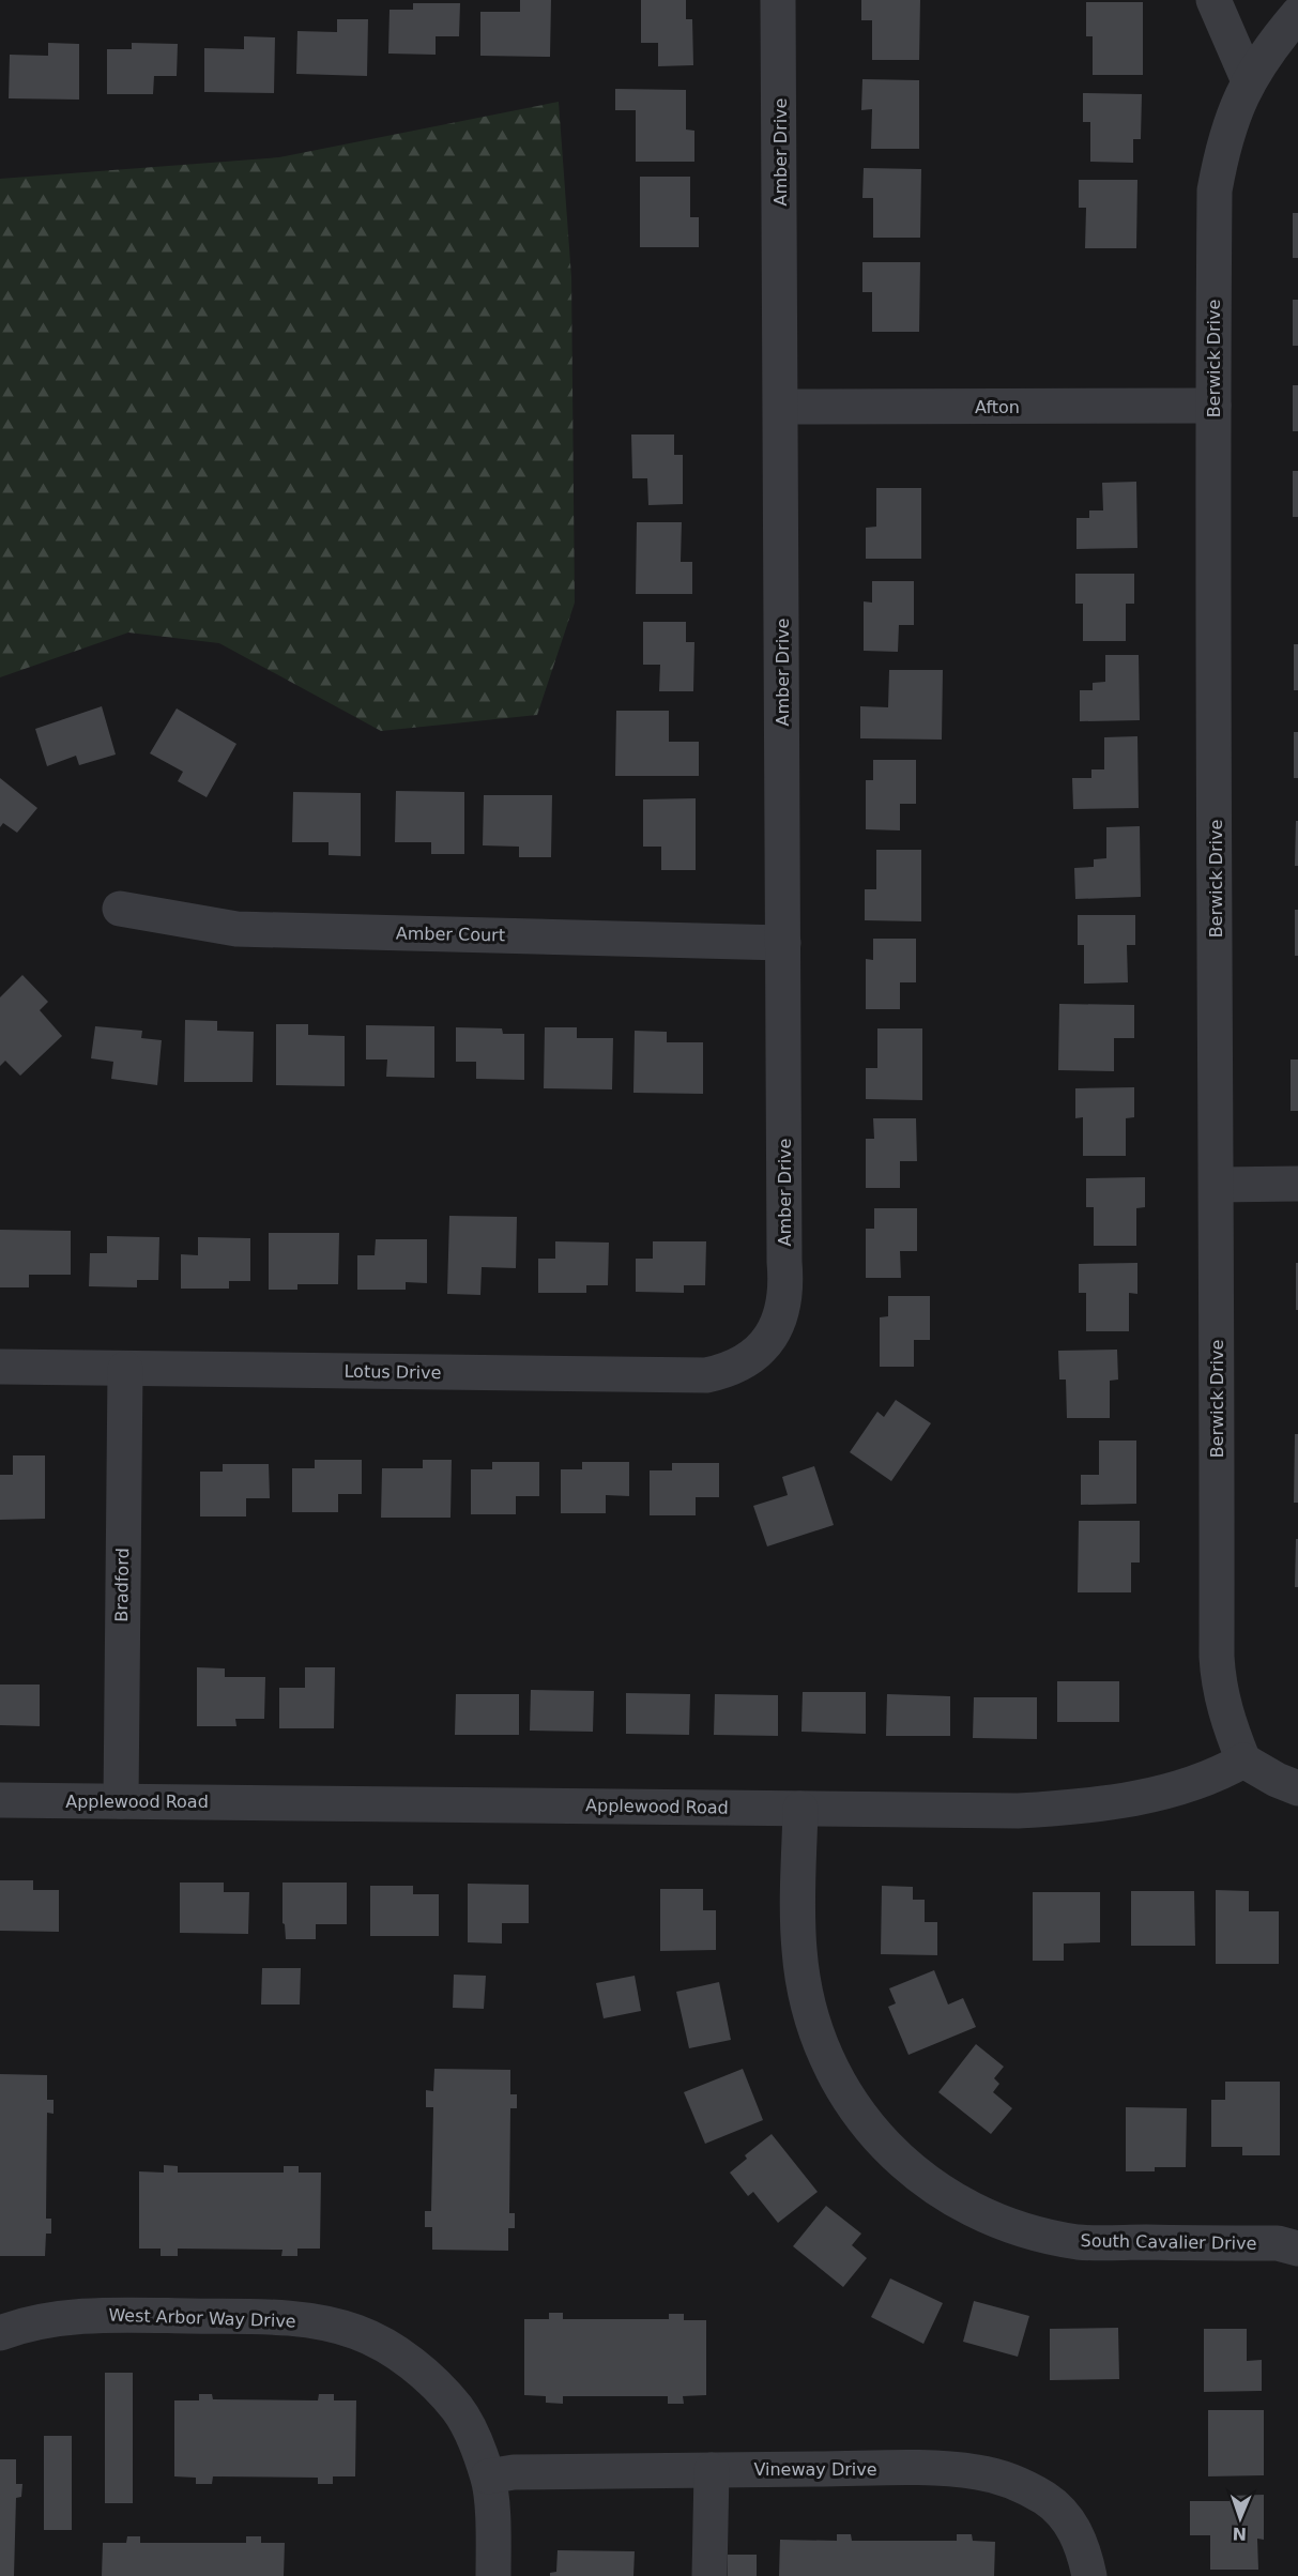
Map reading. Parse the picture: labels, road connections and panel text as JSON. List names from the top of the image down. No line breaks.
{"streets":{"street":["Amber Drive","Berwick Drive","Afton","Amber Court","Lotus Drive","Bradford","Applewood Road","South Cavalier Drive","West Arbor Way Drive","Vineway Drive"]},"crossings":[["Amber Drive","Afton"],["Amber Drive","Amber Court"],["Amber Drive","Lotus Drive"],["Berwick Drive","Afton"],["Berwick Drive","Applewood Road"],["Lotus Drive","Bradford"],["Bradford","Applewood Road"],["Applewood Road","South Cavalier Drive"],["West Arbor Way Drive","Vineway Drive"]],"north":"bottom"}
